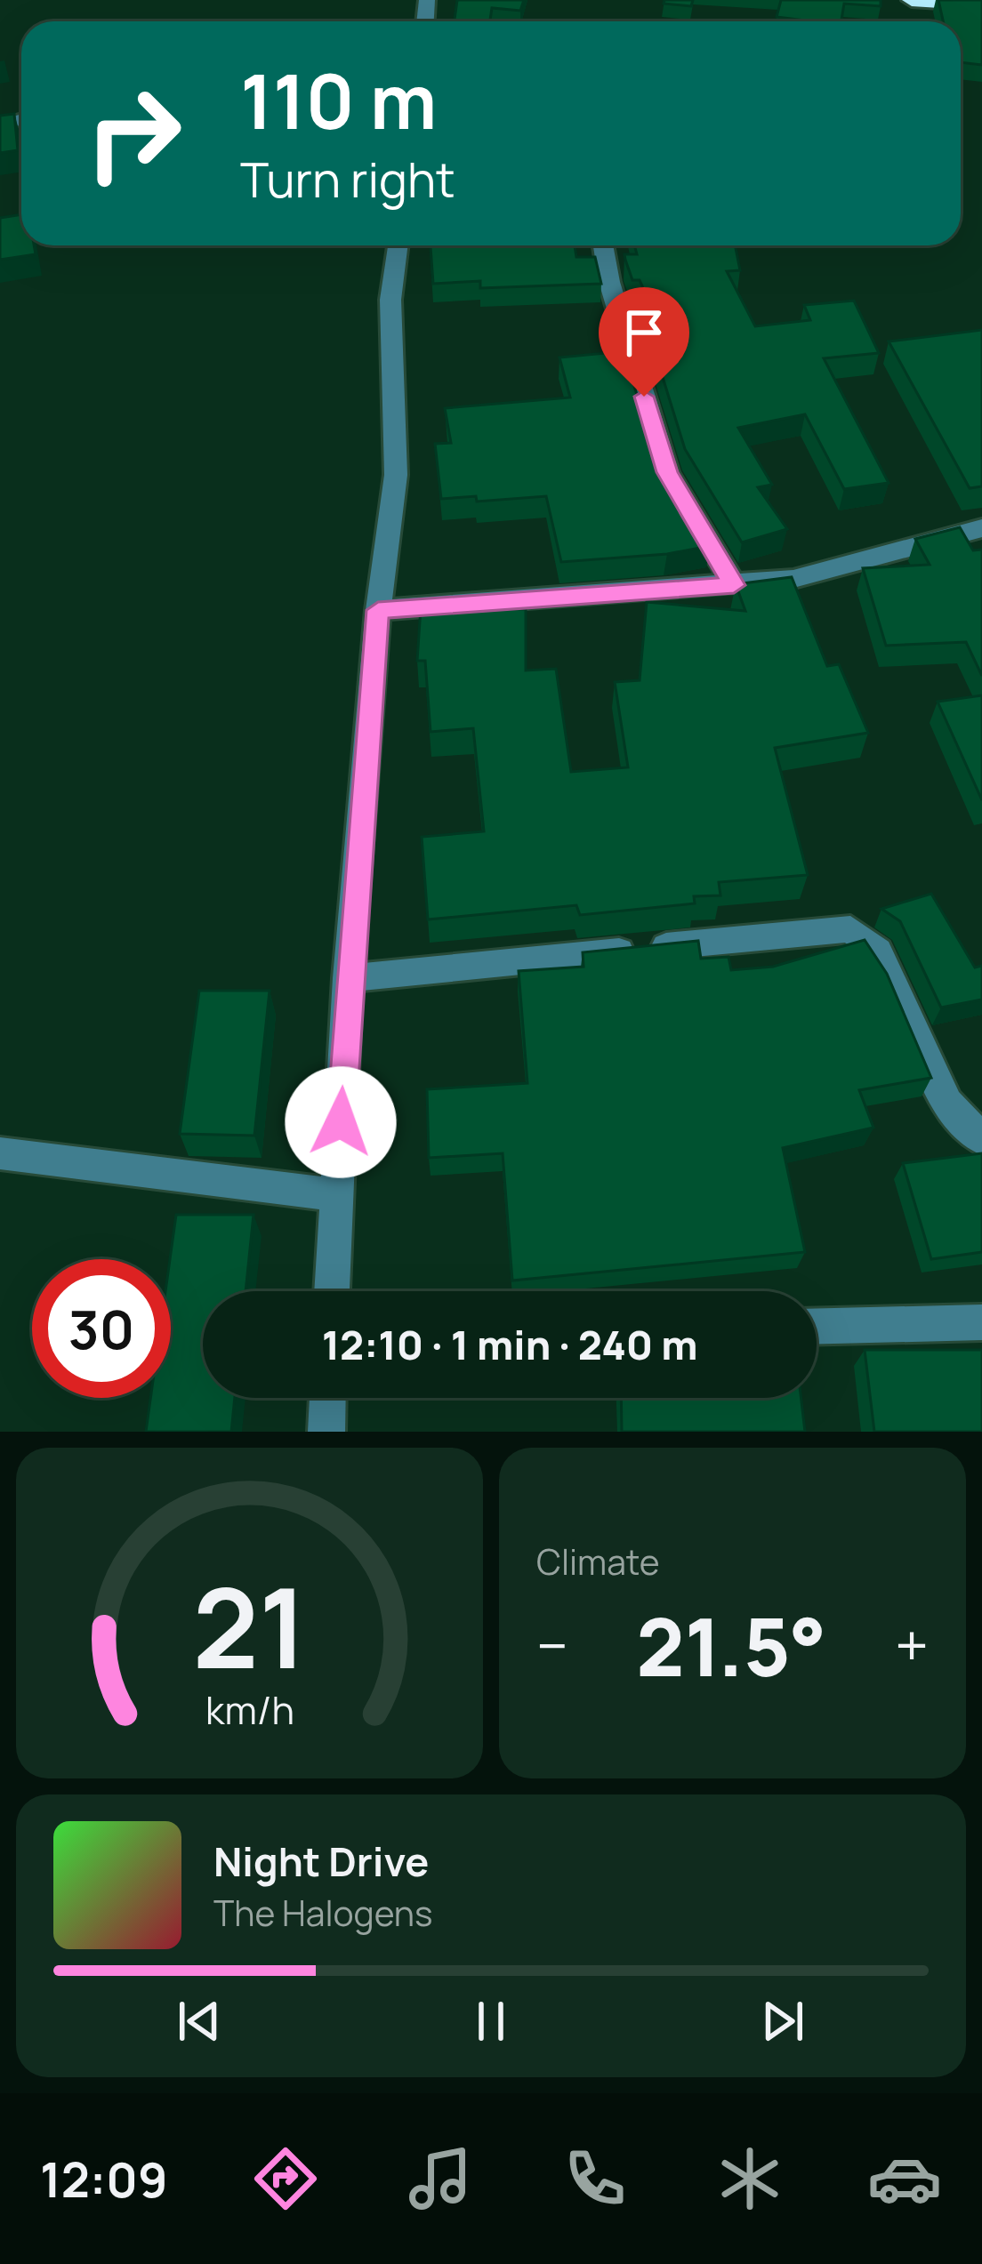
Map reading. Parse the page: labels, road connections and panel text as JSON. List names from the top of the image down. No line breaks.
{"page":{"turn":["110 m","Turn right"],"limit":"30","trip":"12:10 · 1 min · 240 m","tile":"Climate","heat":["−","21.5°","+"],"song":["Night Drive","The Halogens"],"tabs":"12:09","gauge":["21","km/h"]}}
